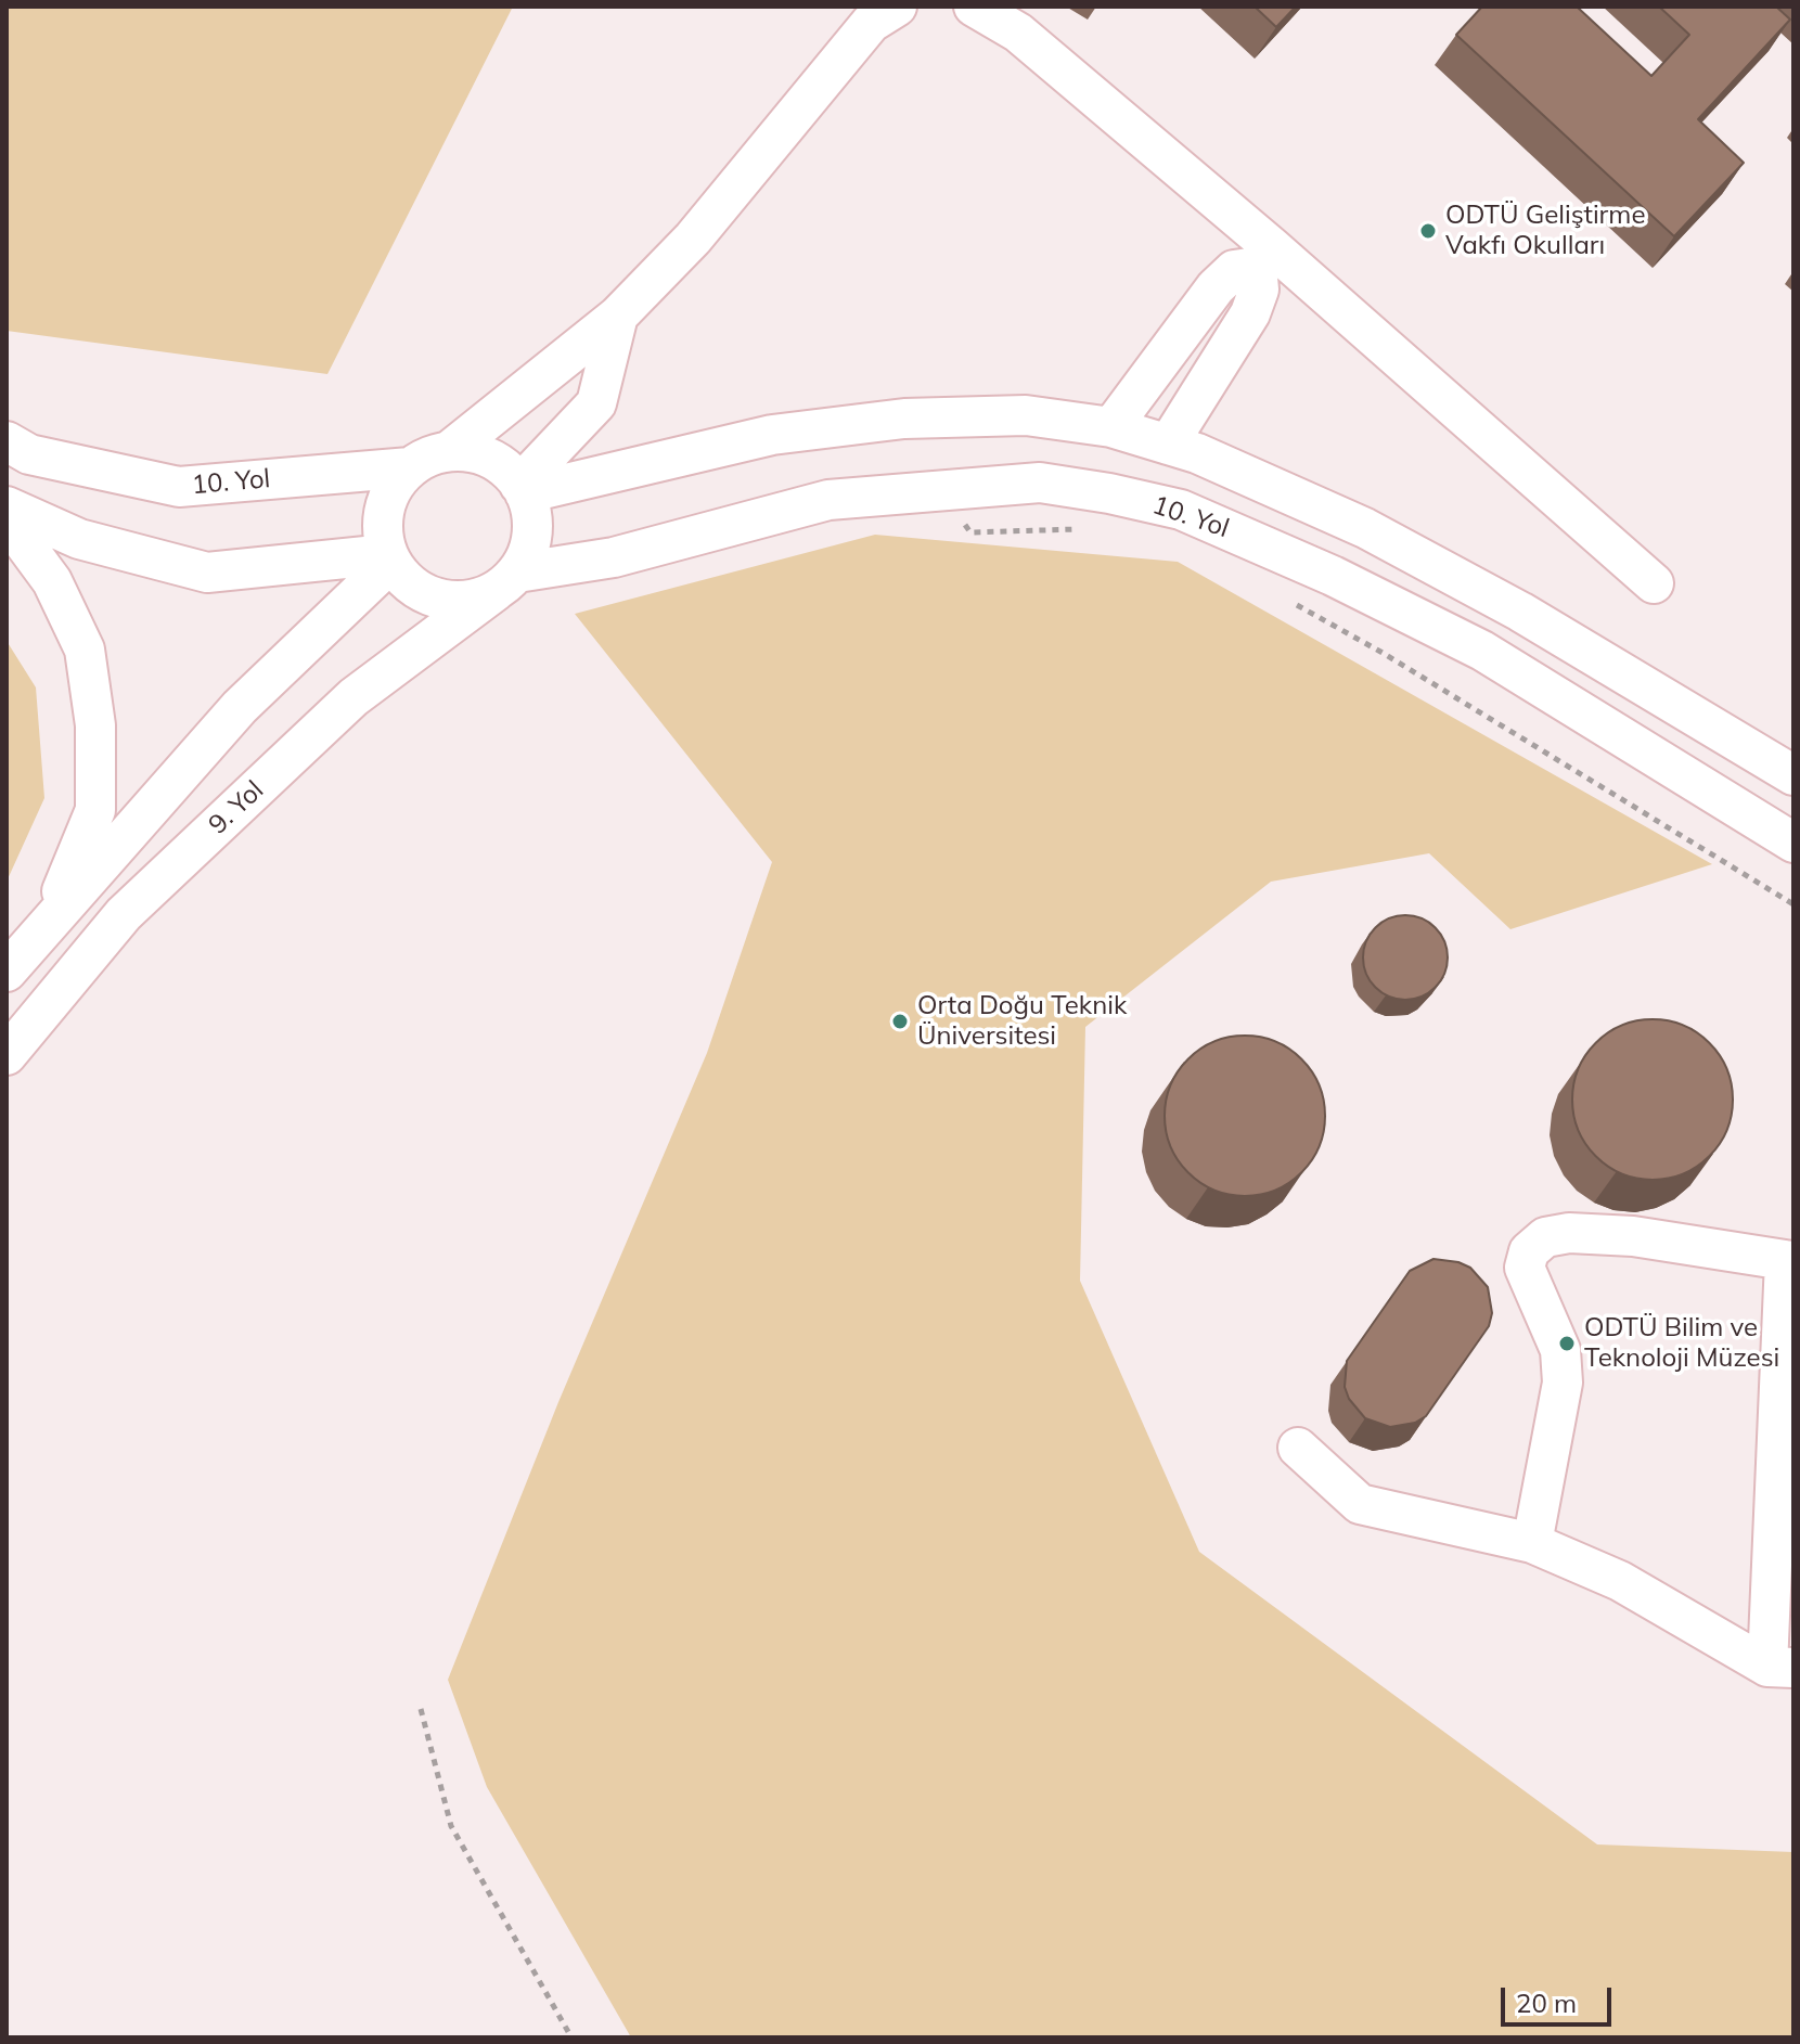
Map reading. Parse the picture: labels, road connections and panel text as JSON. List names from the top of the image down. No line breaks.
{"streets":{"street":["10. Yol","9. Yol"]},"crossings":[["10. Yol","9. Yol"]],"places":["ODTÜ Geliştirme Vakfı Okulları","Orta Doğu Teknik Üniversitesi","ODTÜ Bilim ve Teknoloji Müzesi"],"scale_bar":"20 m"}
